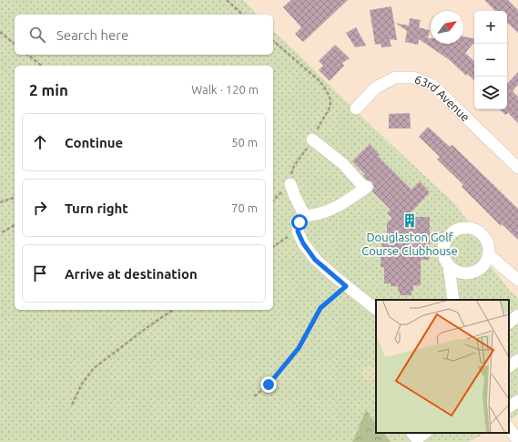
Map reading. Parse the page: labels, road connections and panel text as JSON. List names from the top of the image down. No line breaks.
{"streets":{"street":["63rd Avenue"]},"places":{"building":["Douglaston Golf Course Clubhouse"]},"north":"top right","page":{"map_buttons":["+","−"],"search":"Search here","heading":["2 min","Walk · 120 m"],"list":[["Continue","50 m"],["Turn right","70 m"],"Arrive at destination"]}}
